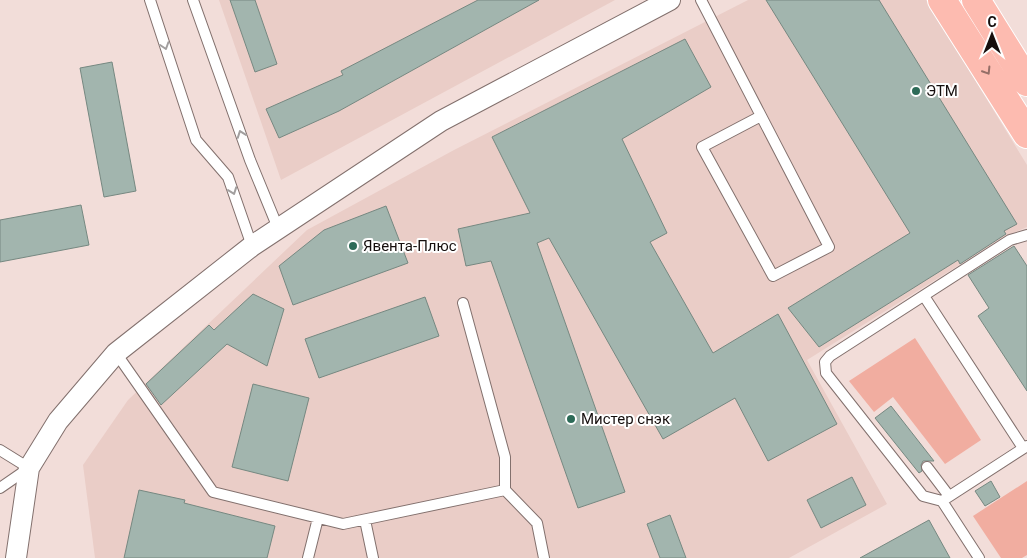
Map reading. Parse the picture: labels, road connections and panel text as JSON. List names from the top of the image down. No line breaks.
{"places":["ЭТМ","Явента-Плюс","Мистер снэк"],"north":"top"}
